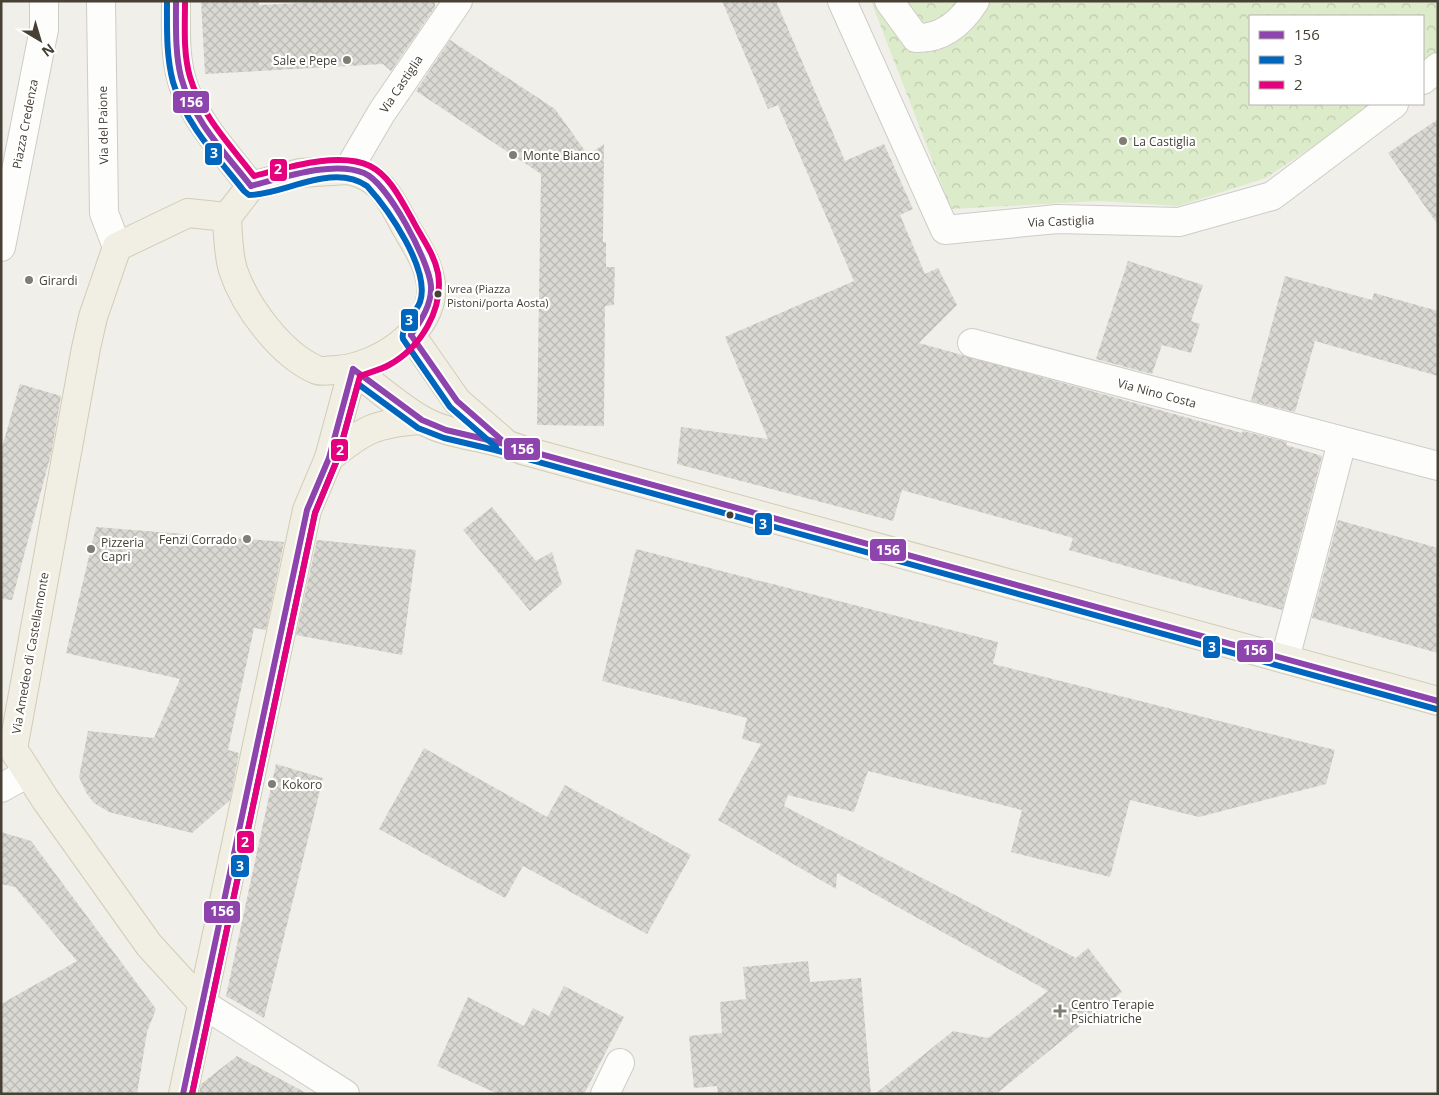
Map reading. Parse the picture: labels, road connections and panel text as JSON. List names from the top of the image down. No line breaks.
{"streets":{"main road":["Via Amedeo di Castellamonte"],"street":["Via Castiglia","Piazza Credenza","Via del Paione","Via Nino Costa"]},"crossings":[["Via del Paione","Via Amedeo di Castellamonte"]],"places":{"other":["Sale e Pepe","La Castiglia","Monte Bianco","Girardi","Ivrea (Piazza Pistoni/porta Aosta)","Fenzi Corrado","Pizzeria Capri","Kokoro"],"health":["Centro Terapie Psichiatriche"]},"lines":["transit line 156","transit line 3","transit line 2"],"legend":["156","3","2"],"north":"bottom right"}
